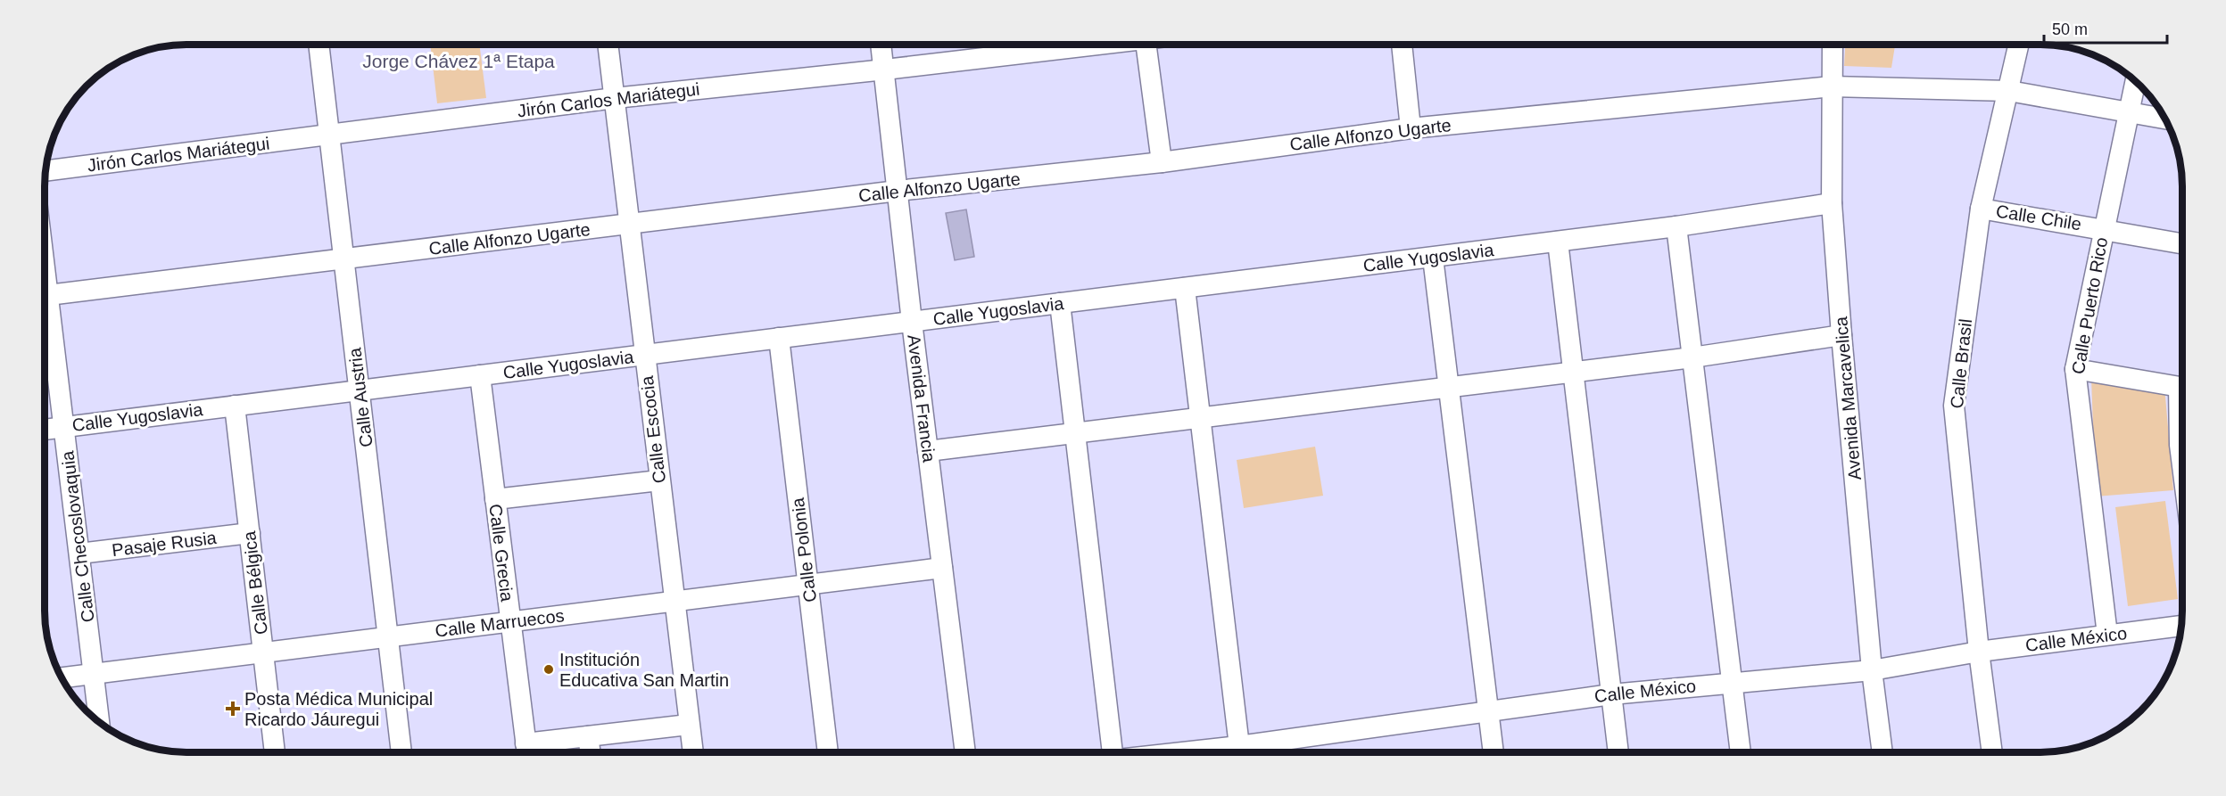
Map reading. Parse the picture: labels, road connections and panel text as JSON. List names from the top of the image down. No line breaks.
{"streets":{"street":["Jirón Carlos Mariátegui","Calle Alfonzo Ugarte","Calle Chile","Calle Yugoslavia","Calle Puerto Rico","Calle Brasil","Calle Austria","Avenida Francia","Avenida Marcavelica","Calle Escocia","Calle Checoslovaquia","Pasaje Rusia","Calle Polonia","Calle Grecia","Calle Bélgica","Calle Marruecos","Calle México"]},"crossings":[["Jirón Carlos Mariátegui","Calle Austria"],["Jirón Carlos Mariátegui","Avenida Francia"],["Jirón Carlos Mariátegui","Calle Escocia"],["Calle Alfonzo Ugarte","Calle Puerto Rico"],["Calle Alfonzo Ugarte","Calle Brasil"],["Calle Alfonzo Ugarte","Calle Austria"],["Calle Alfonzo Ugarte","Avenida Francia"],["Calle Alfonzo Ugarte","Avenida Marcavelica"],["Calle Alfonzo Ugarte","Calle Escocia"],["Calle Alfonzo Ugarte","Calle Checoslovaquia"],["Calle Chile","Calle Puerto Rico"],["Calle Chile","Calle Brasil"],["Calle Yugoslavia","Calle Austria"],["Calle Yugoslavia","Avenida Francia"],["Calle Yugoslavia","Avenida Marcavelica"],["Calle Yugoslavia","Calle Escocia"],["Calle Yugoslavia","Calle Checoslovaquia"],["Calle Yugoslavia","Calle Polonia"],["Calle Yugoslavia","Calle Grecia"],["Calle Yugoslavia","Calle Bélgica"],["Calle Puerto Rico","Calle México"],["Calle Brasil","Calle México"],["Calle Austria","Calle Marruecos"],["Avenida Francia","Calle Marruecos"],["Avenida Marcavelica","Calle México"],["Calle Escocia","Calle Marruecos"],["Calle Checoslovaquia","Pasaje Rusia"],["Calle Checoslovaquia","Calle Marruecos"],["Pasaje Rusia","Calle Bélgica"],["Calle Polonia","Calle Marruecos"],["Calle Grecia","Calle Marruecos"],["Calle Bélgica","Calle Marruecos"]],"districts":["Jorge Chávez 1ª Etapa"],"places":{"other":["Institución Educativa San Martin"],"health":["Posta Médica Municipal Ricardo Jáuregui"]},"scale_bar":"50 m"}
